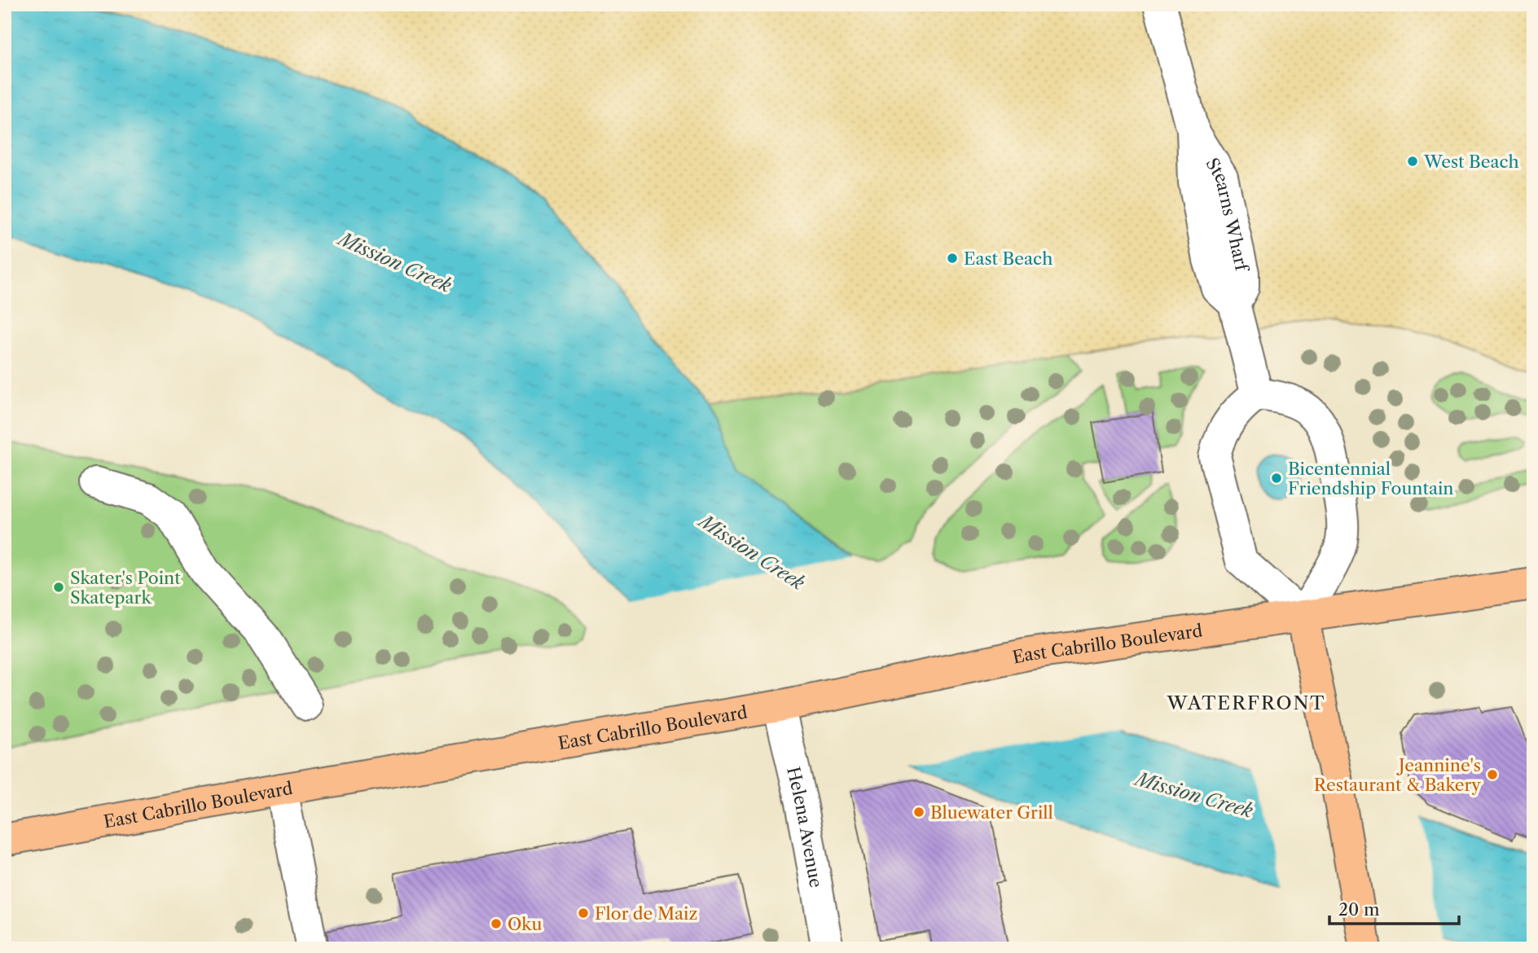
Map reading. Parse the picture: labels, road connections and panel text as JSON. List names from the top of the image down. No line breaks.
{"streets":{"main road":["East Cabrillo Boulevard"],"street":["Stearns Wharf","Helena Avenue"]},"crossings":[["East Cabrillo Boulevard","Helena Avenue"]],"districts":["WATERFRONT"],"water":["Mission Creek"],"places":["West Beach","East Beach","Bicentennial Friendship Fountain","Skater's Point Skatepark","Jeannine's Restaurant & Bakery","Bluewater Grill","Flor de Maiz","Oku"],"scale_bar":"20 m"}
